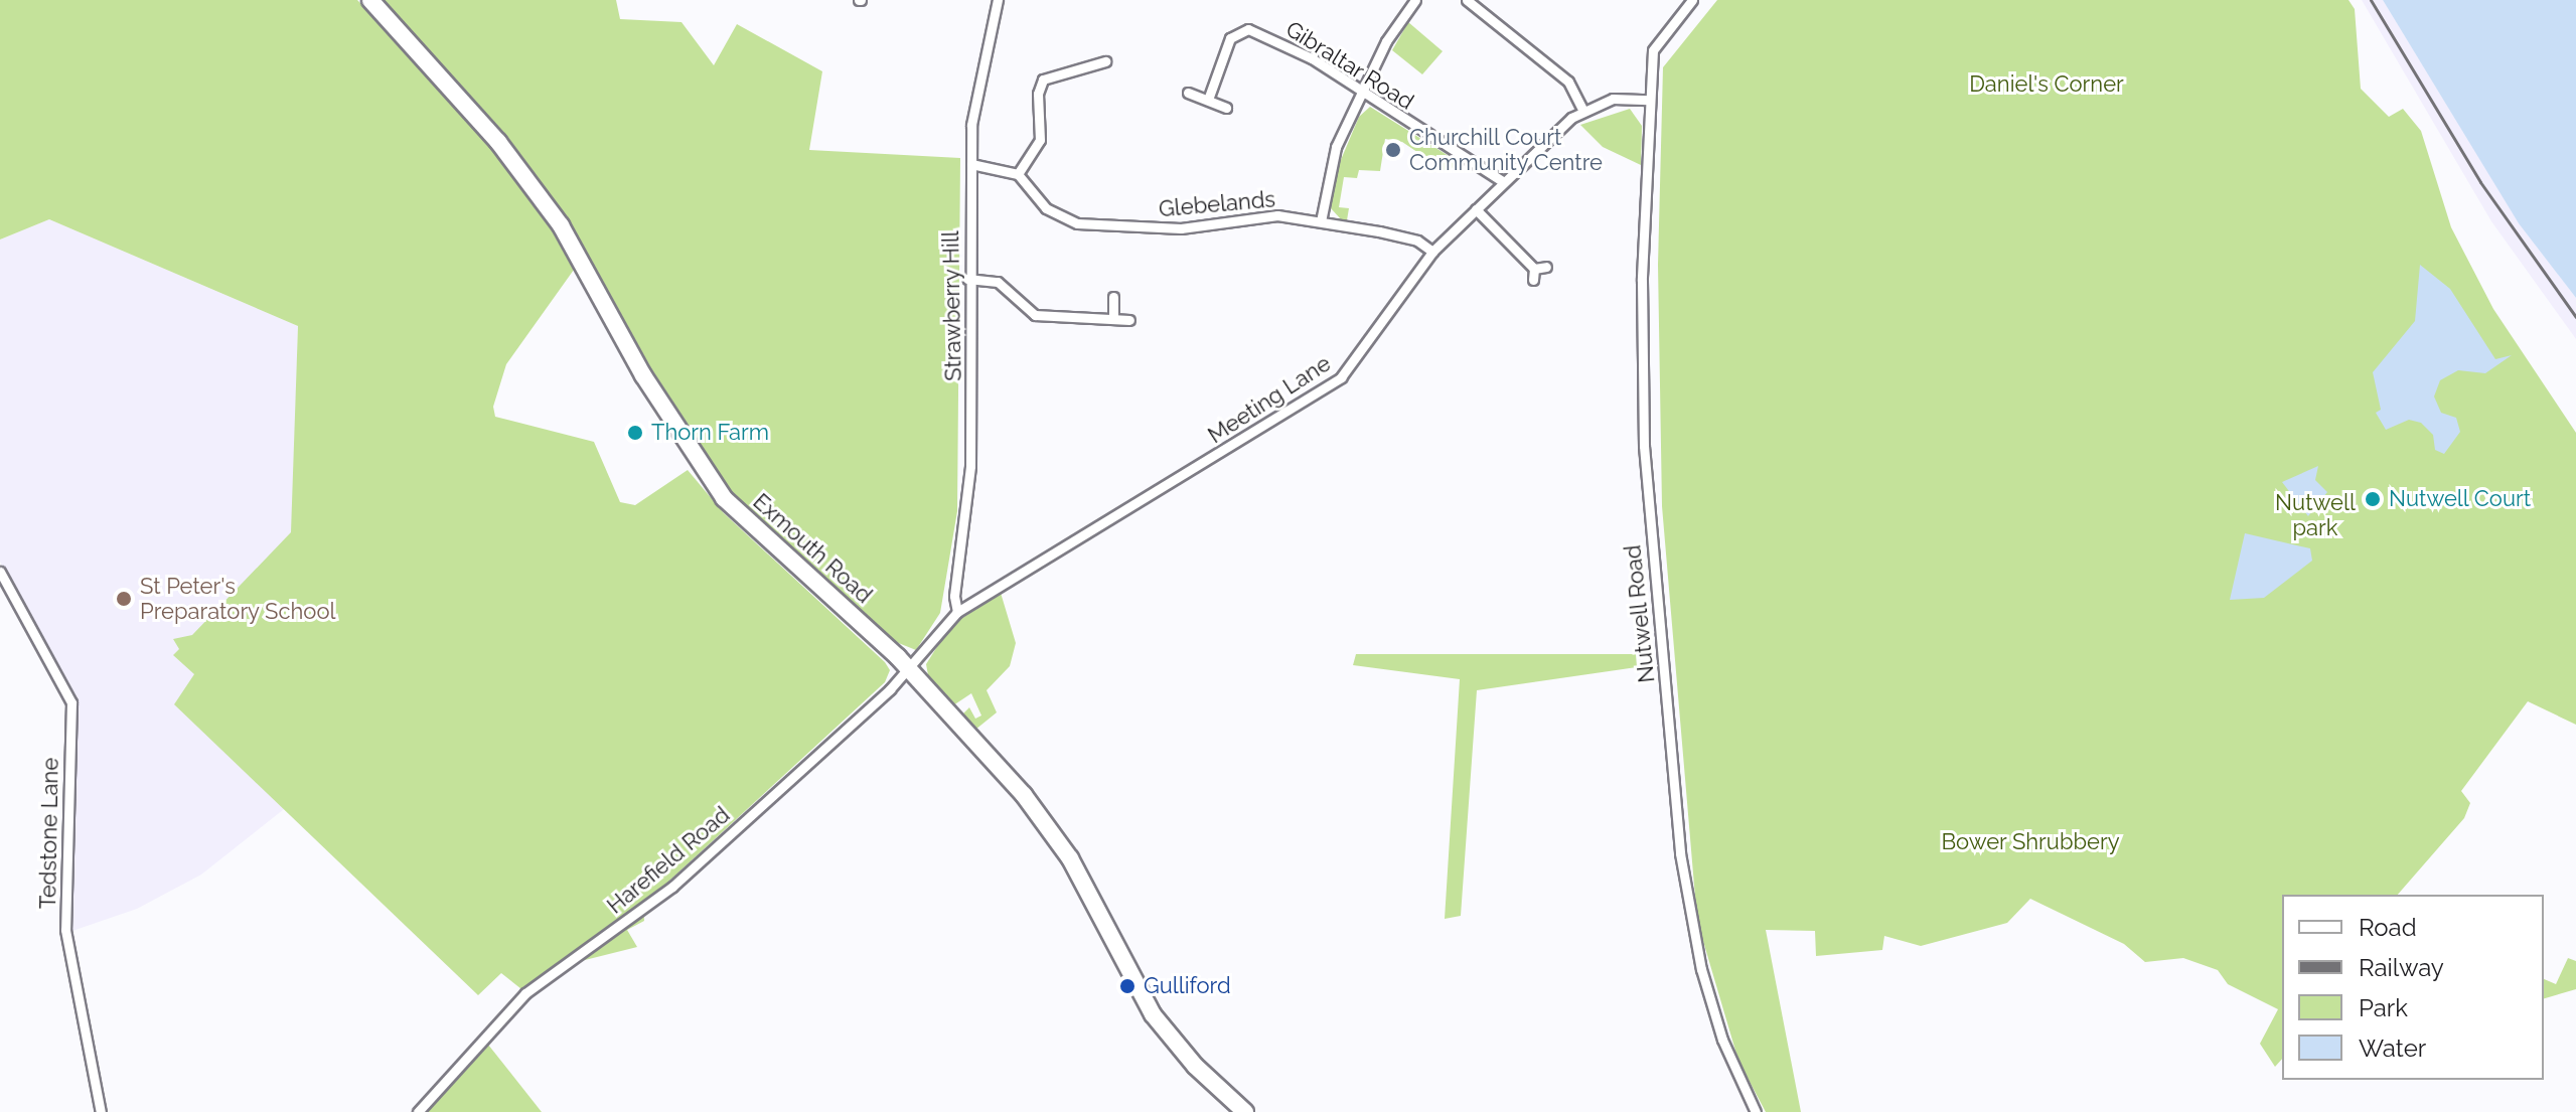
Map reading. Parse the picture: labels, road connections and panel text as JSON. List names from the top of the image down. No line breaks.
{"streets":{"highway":["Exmouth Road"],"street":["Gibraltar Road","Glebelands","Strawberry Hill","Meeting Lane","Nutwell Road","Tedstone Lane","Harefield Road"]},"crossings":[["Gibraltar Road","Meeting Lane"],["Glebelands","Meeting Lane"],["Strawberry Hill","Meeting Lane"],["Meeting Lane","Exmouth Road"],["Meeting Lane","Nutwell Road"],["Meeting Lane","Harefield Road"],["Exmouth Road","Harefield Road"]],"parks":["Daniel's Corner","Nutwell park","Bower Shrubbery"],"places":["Churchill Court Community Centre","Thorn Farm","Nutwell Court","St Peter's Preparatory School","Gulliford"],"legend":["Road","Railway","Park","Water"]}
